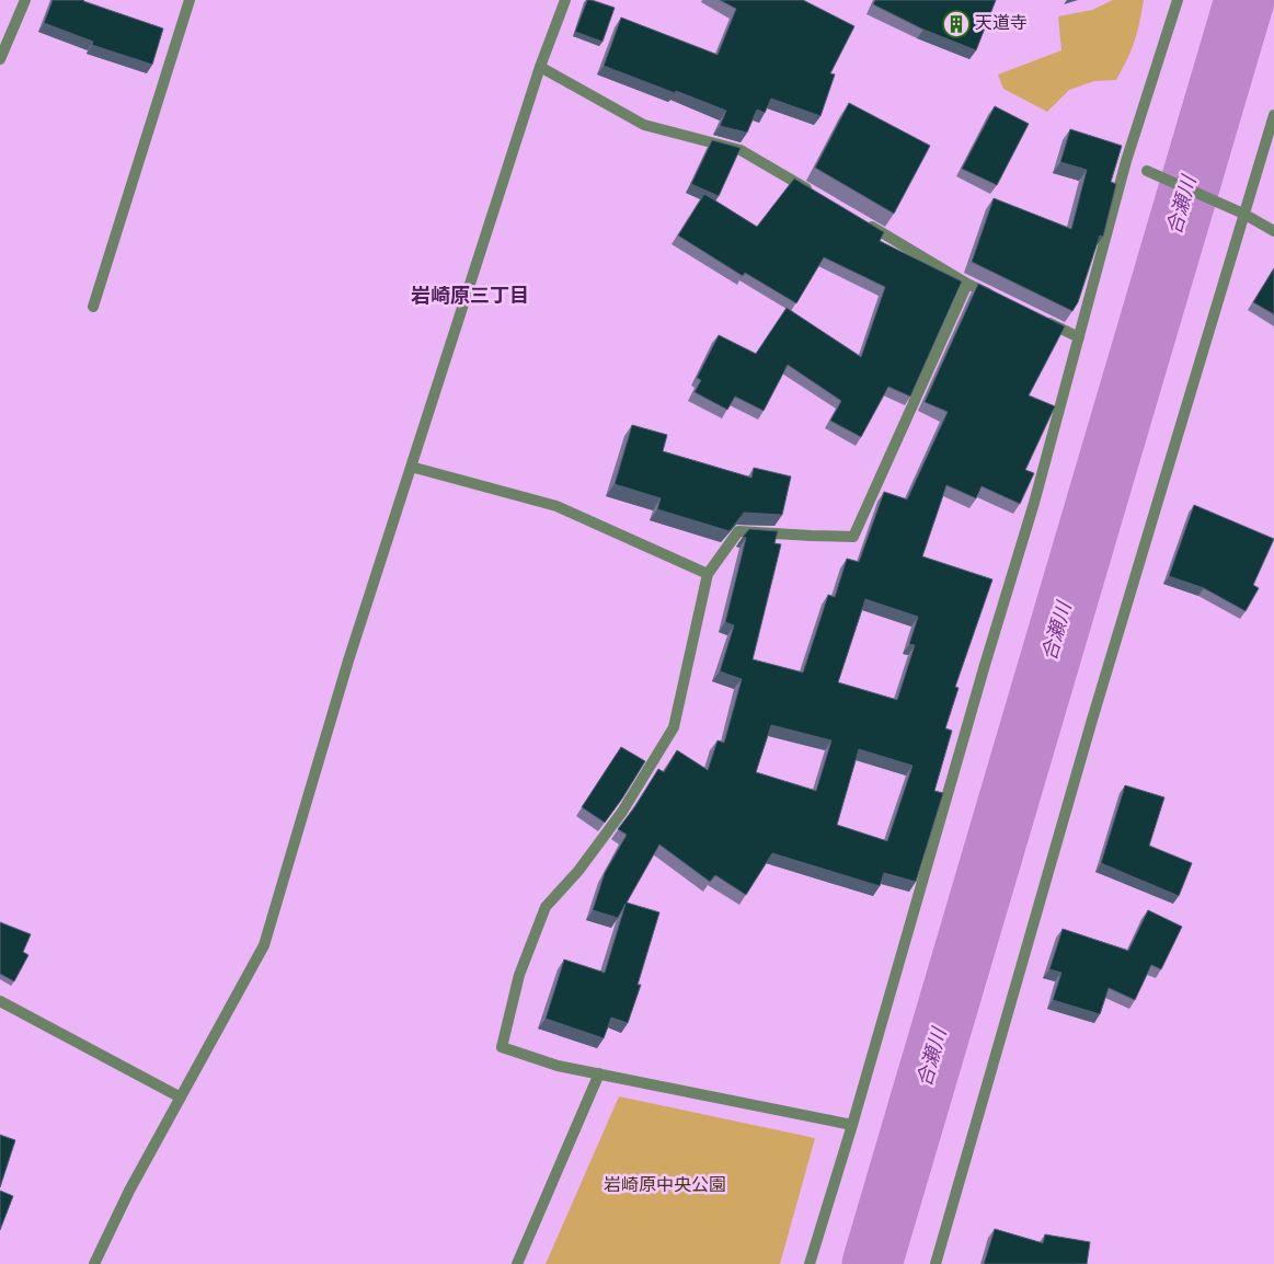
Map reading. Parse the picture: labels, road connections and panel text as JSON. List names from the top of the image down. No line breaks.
{"districts":["岩崎原三丁目"],"water":["合瀬川"],"parks":["岩崎原中央公園"],"places":{"building":["天道寺"]}}
